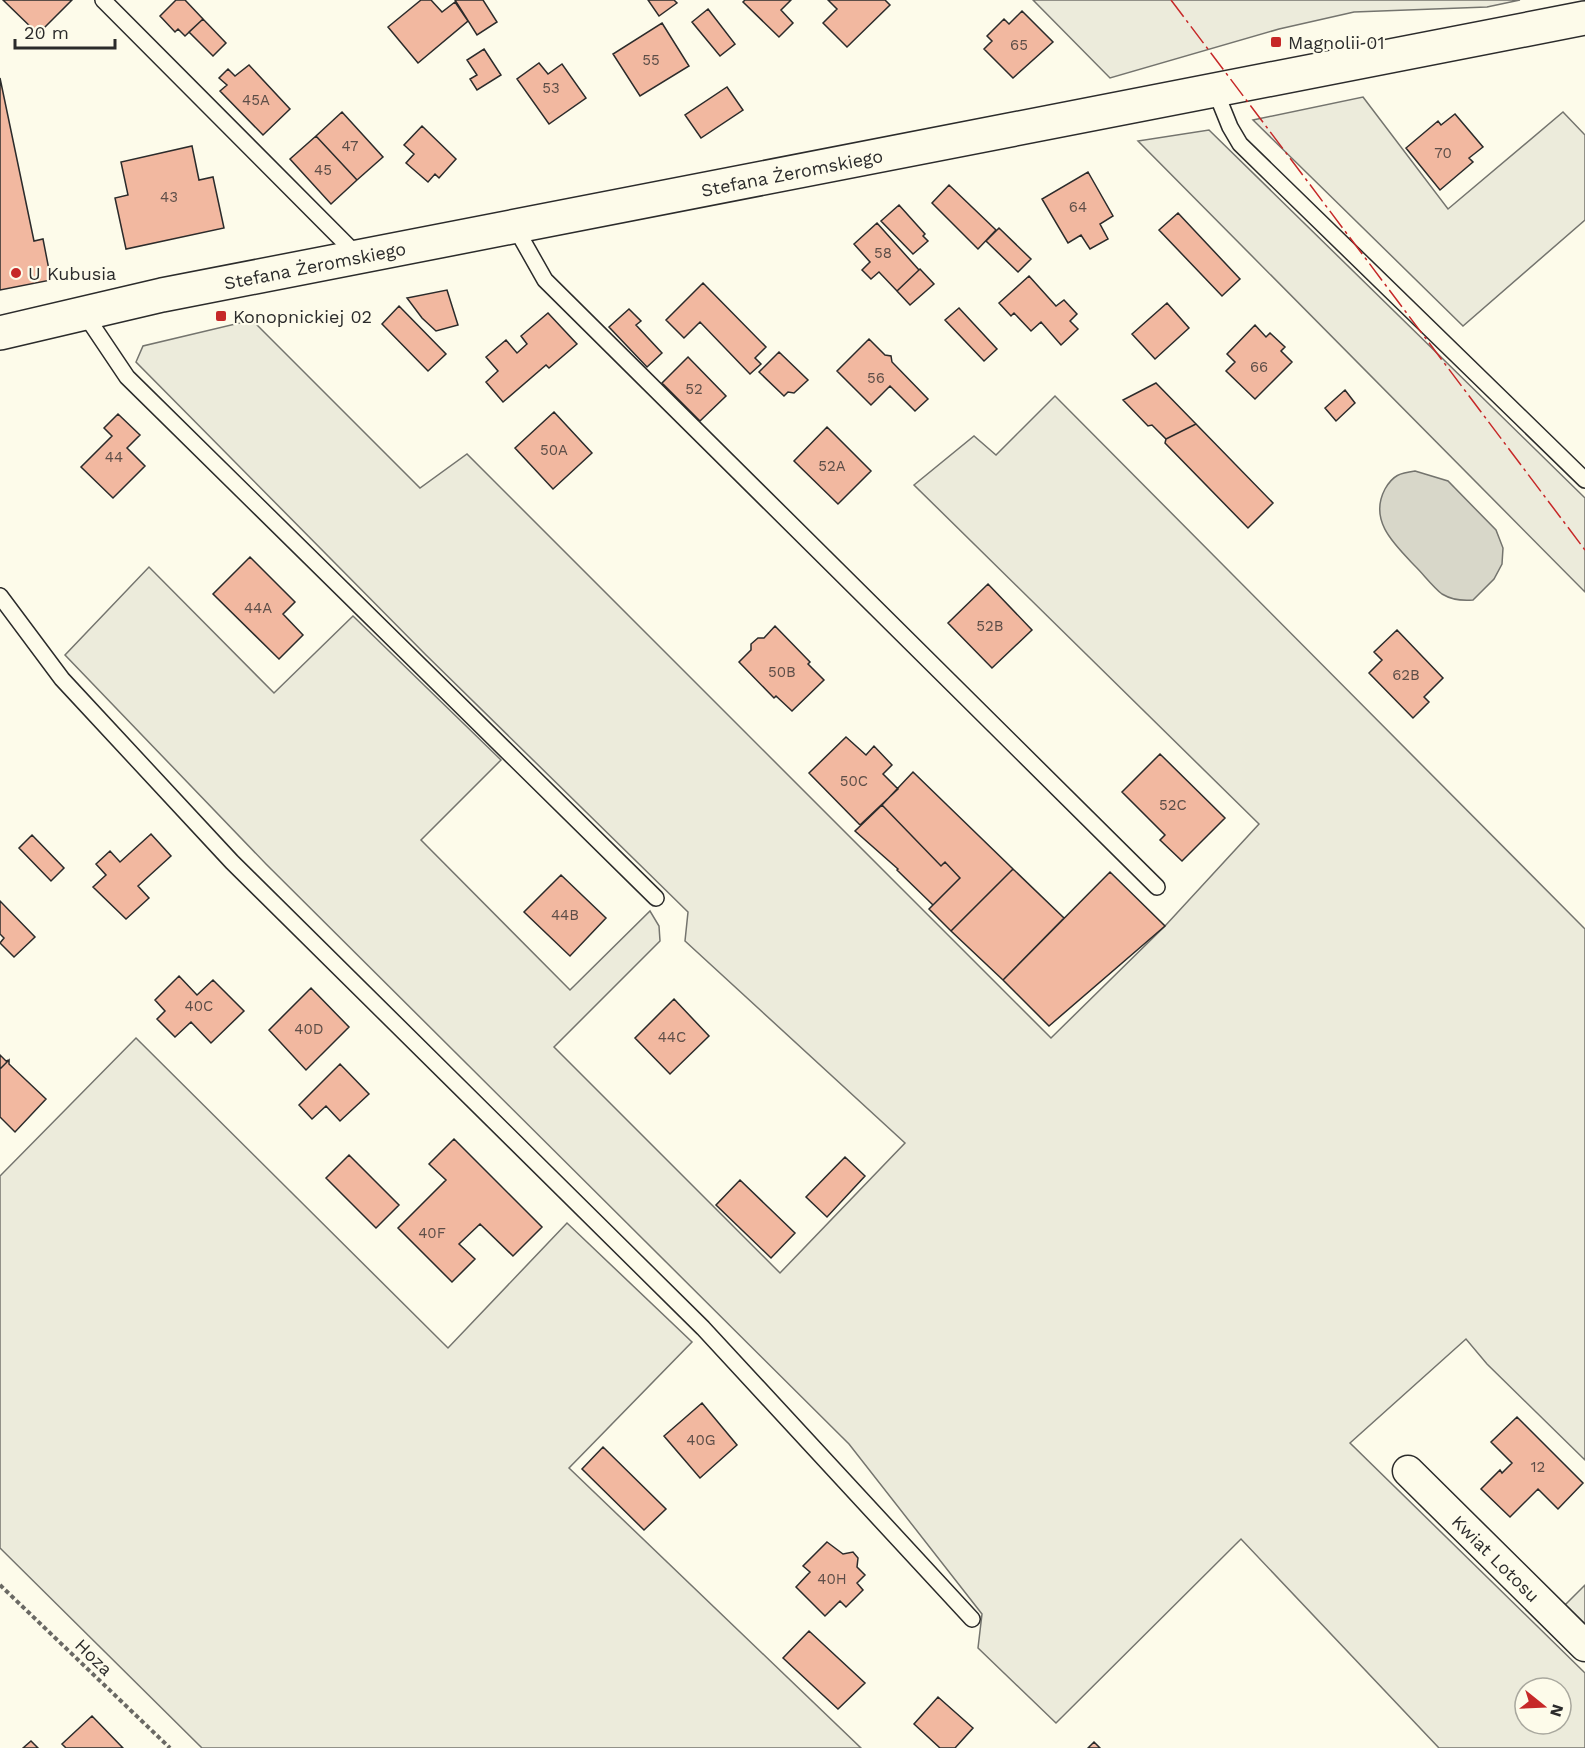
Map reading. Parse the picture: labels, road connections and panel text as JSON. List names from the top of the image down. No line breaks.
{"streets":{"street":["Stefana Żeromskiego","Kwiat Lotosu"],"path":["Hoza"]},"places":{"transit":["Magnolii 01","Konopnickiej 02"],"other":["U Kubusia"]},"house_numbers":["65","55","53","45A","47","70","45","43","64","58","66","56","52","50A","44","52A","44A","52B","50B","62B","50C","52C","44B","40C","40D","44C","40F","40G","12","40H"],"scale_bar":"20 m","north":"right"}
